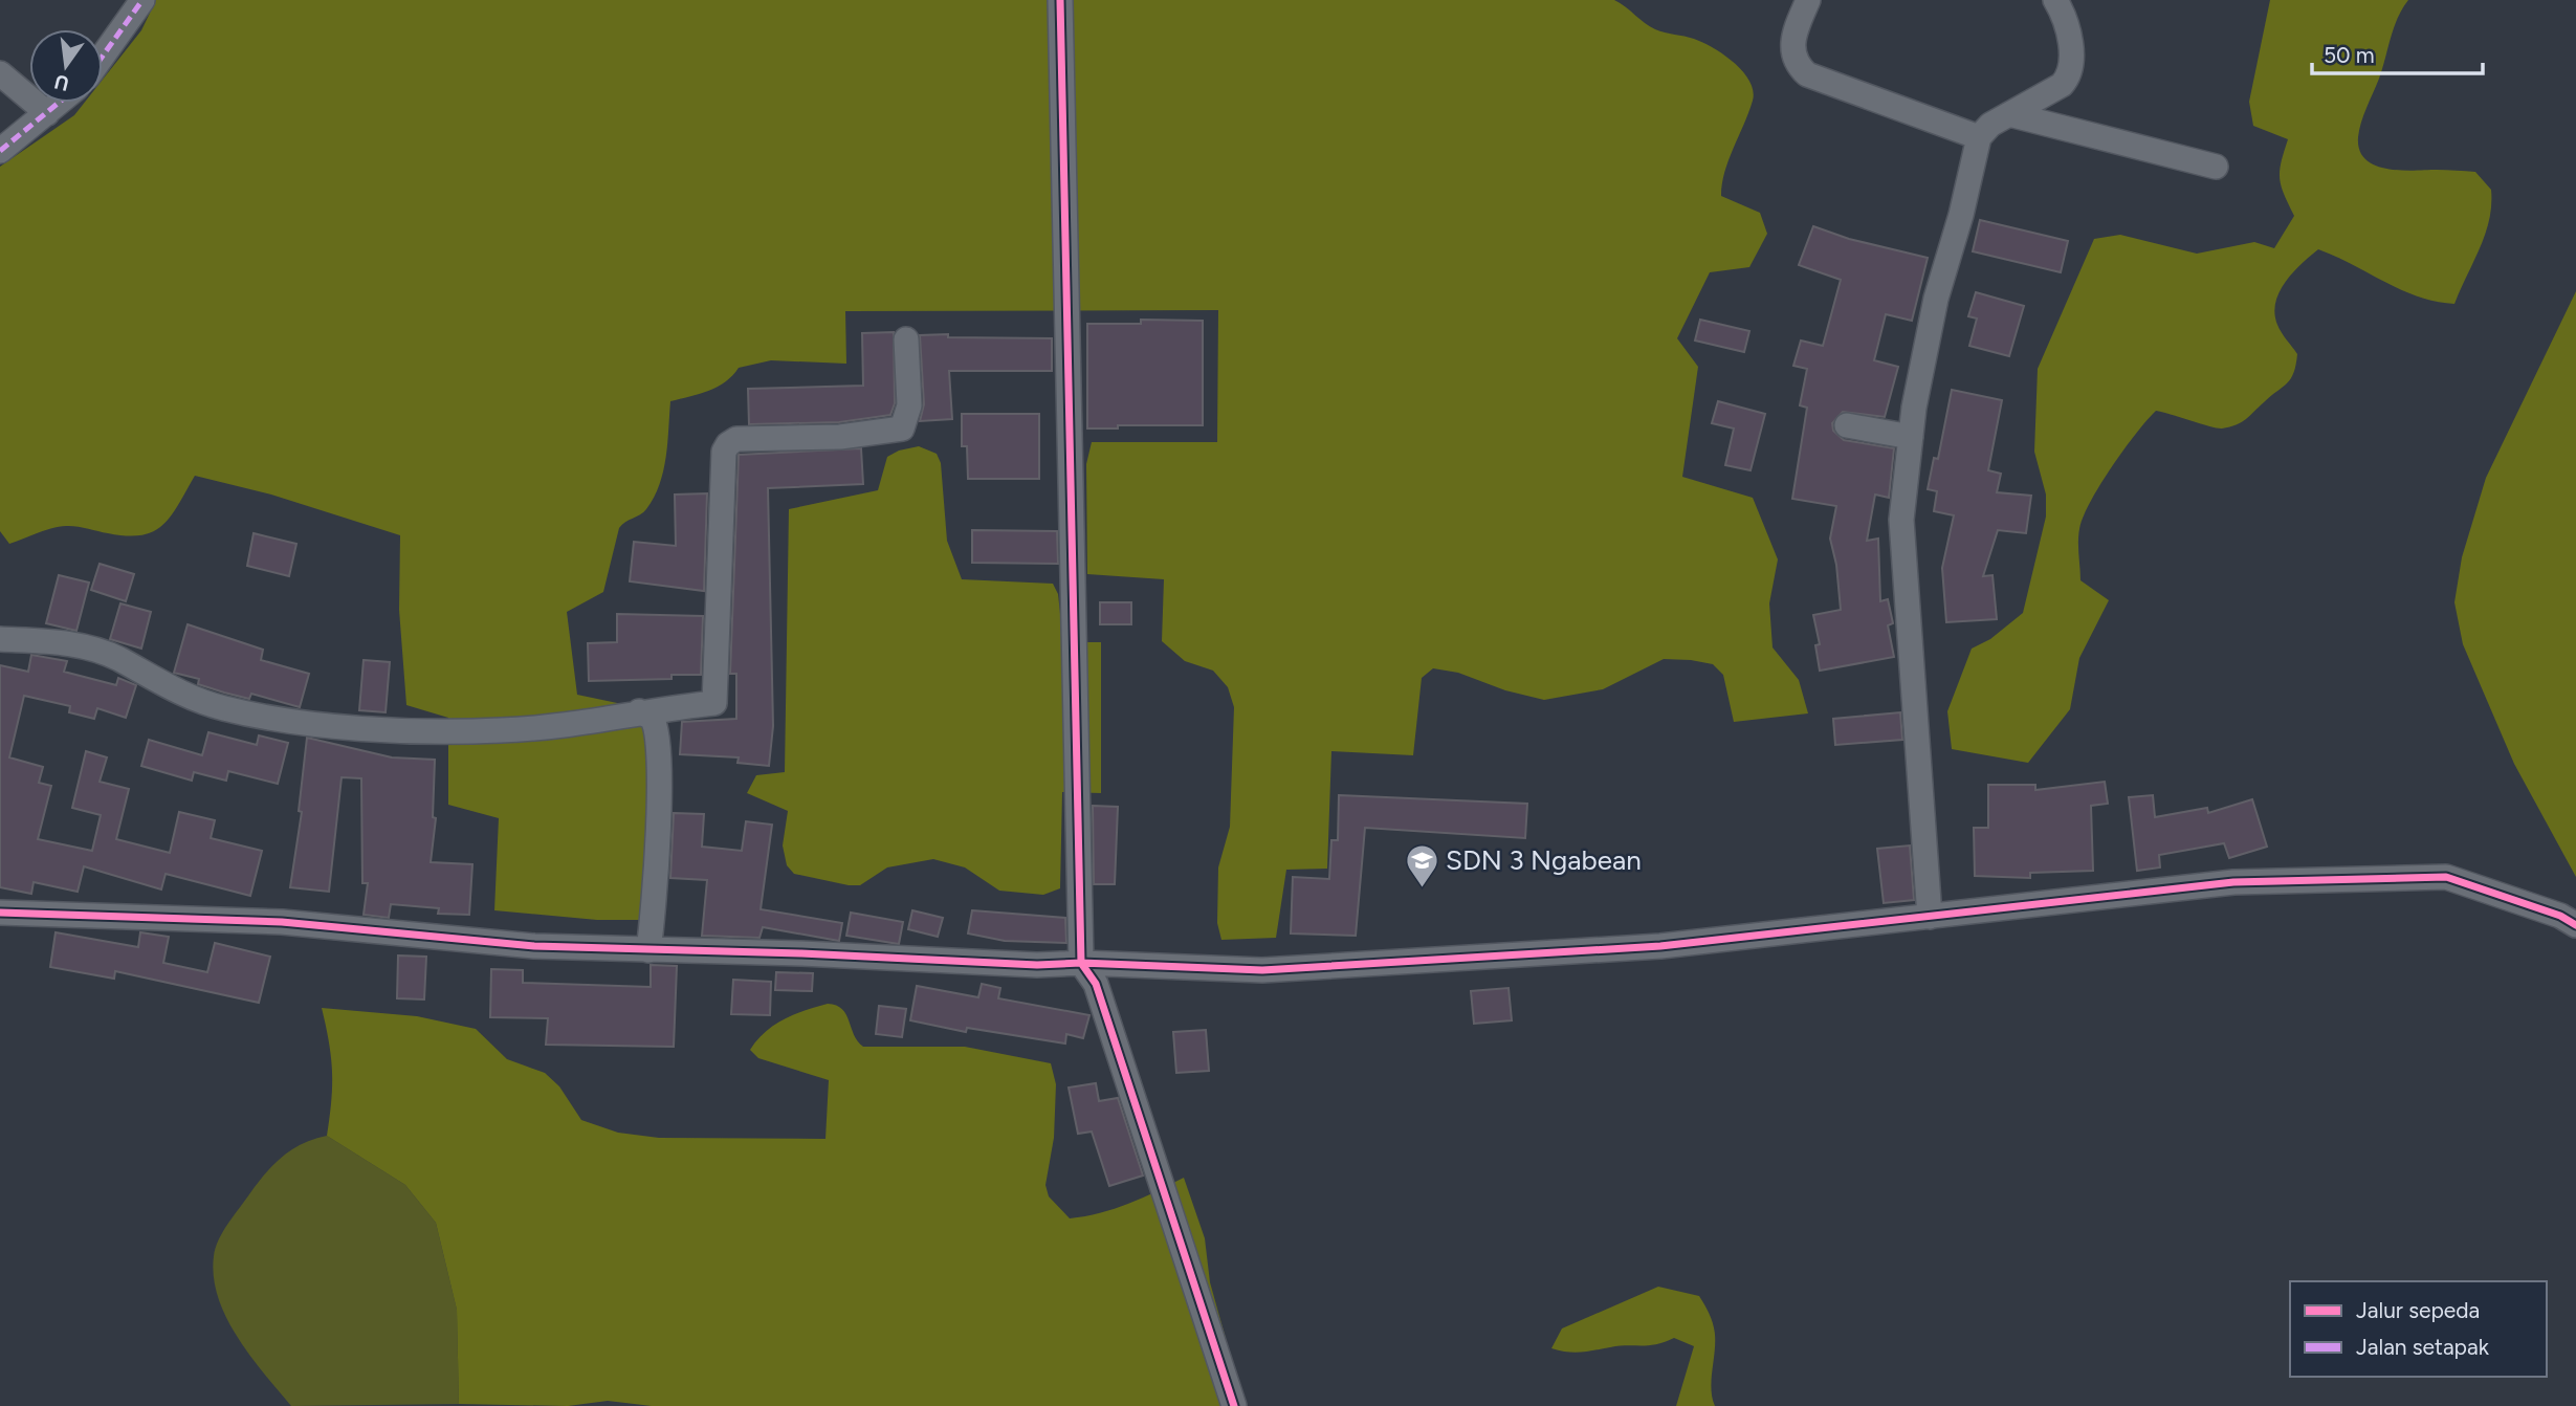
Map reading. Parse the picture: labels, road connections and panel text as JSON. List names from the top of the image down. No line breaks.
{"places":{"school or university":["SDN 3 Ngabean"]},"legend":["Jalur sepeda","Jalan setapak"],"scale_bar":"50 m","north":"bottom"}
